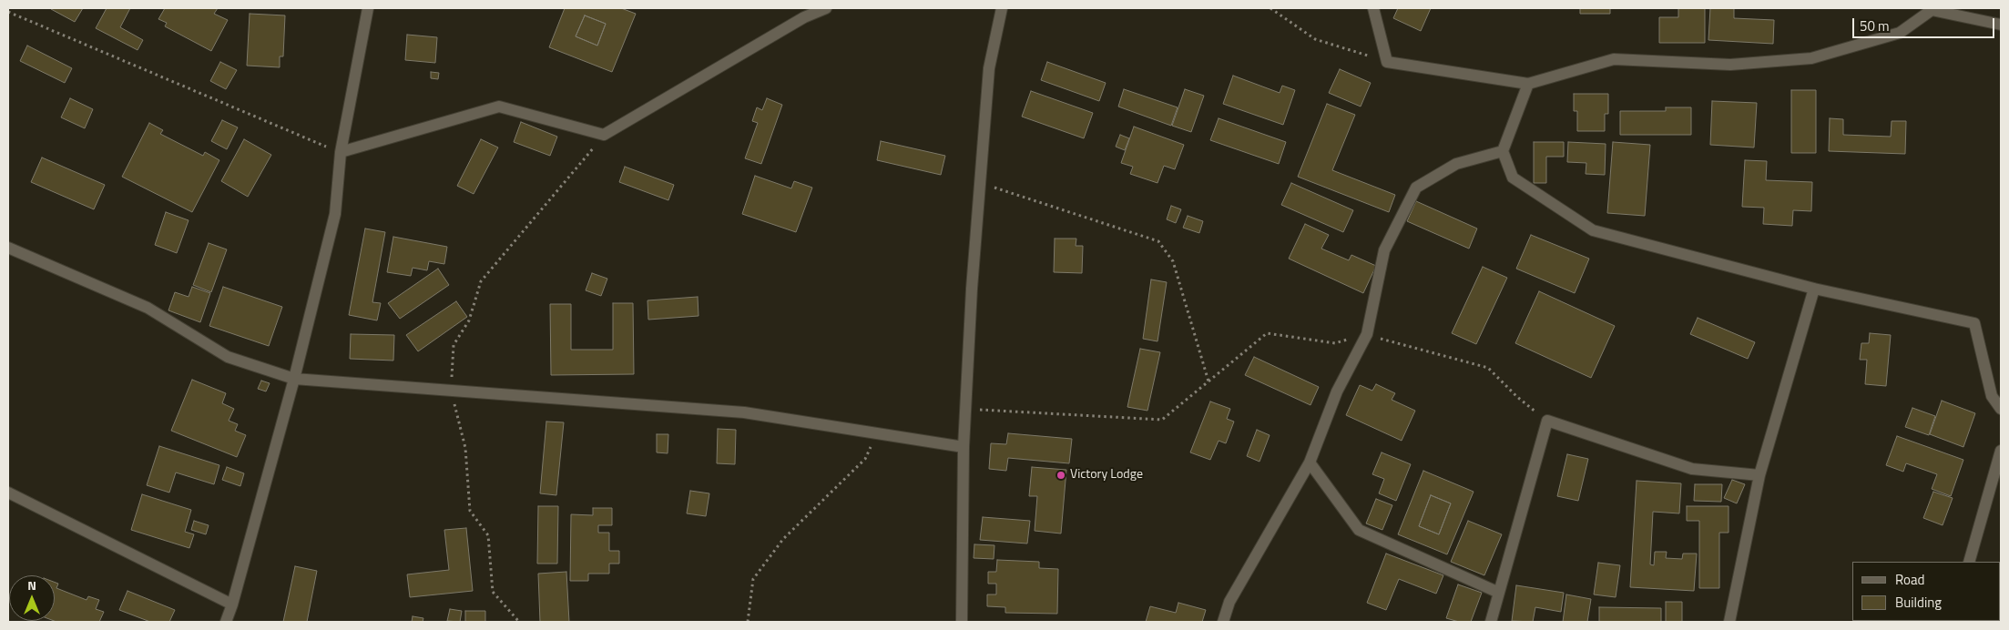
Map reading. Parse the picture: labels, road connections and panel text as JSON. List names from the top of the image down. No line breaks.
{"places":["Victory Lodge"],"legend":["Road","Building"],"scale_bar":"50 m","north":"top"}
